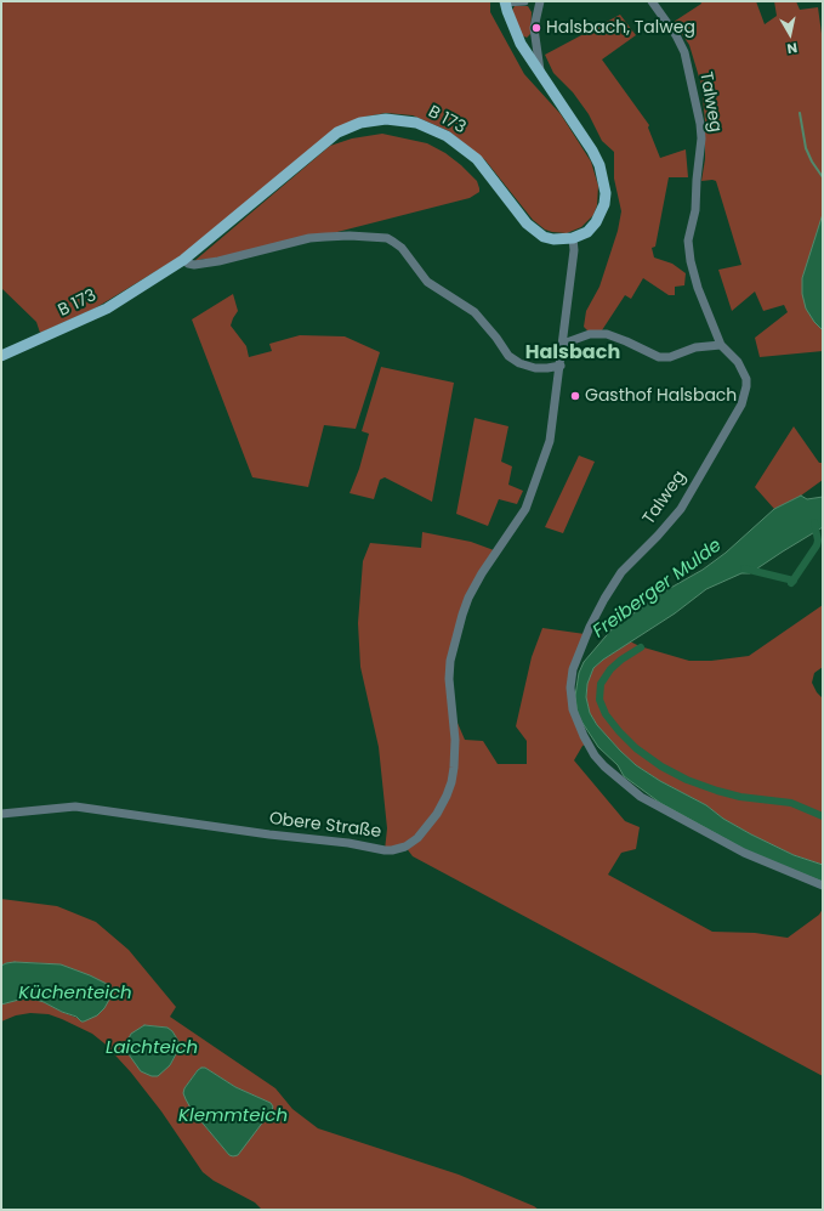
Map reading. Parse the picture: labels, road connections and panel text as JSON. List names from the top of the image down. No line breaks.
{"streets":{"main road":["B 173"],"street":["Talweg","Obere Straße"]},"crossings":[["B 173","Obere Straße"]],"districts":["Halsbach"],"water":["Freiberger Mulde","Küchenteich","Laichteich","Klemmteich"],"places":["Halsbach, Talweg","Gasthof Halsbach"],"north":"bottom"}
